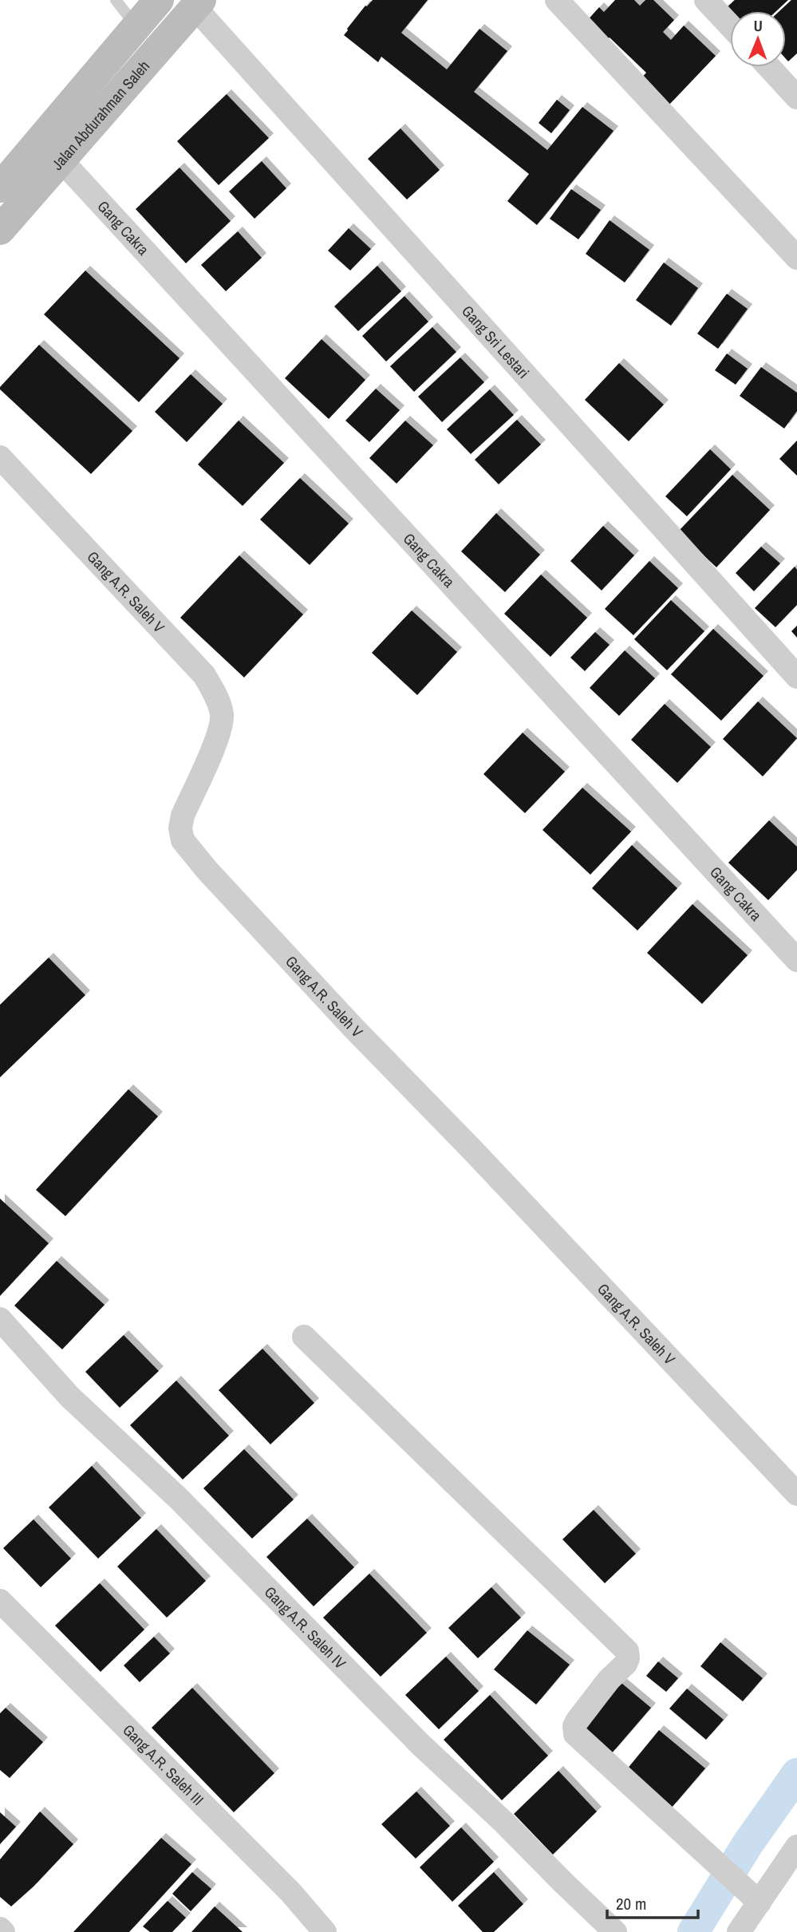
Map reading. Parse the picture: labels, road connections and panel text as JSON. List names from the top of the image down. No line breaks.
{"streets":{"street":["Jalan Abdurahman Saleh","Gang Cakra","Gang Sri Lestari","Gang A.R. Saleh V","Gang A.R. Saleh IV","Gang A.R. Saleh III"]},"crossings":[["Jalan Abdurahman Saleh","Gang Cakra"],["Jalan Abdurahman Saleh","Gang Sri Lestari"]],"scale_bar":"20 m","north":"top"}
